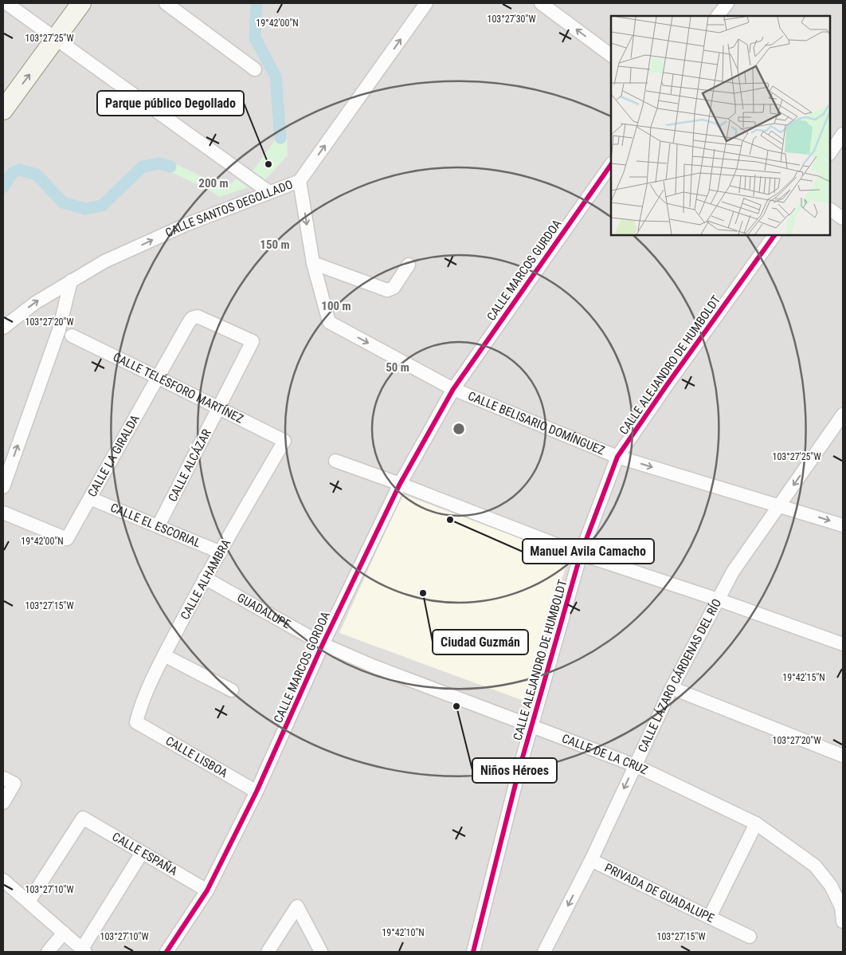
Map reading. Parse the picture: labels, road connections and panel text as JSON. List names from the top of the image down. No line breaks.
{"streets":{"street":["CALLE SANTOS DEGOLLADO","CALLE MARCOS GURDOA","CALLE ALEJANDRO DE HUMBOLDT","CALLE TELÉSFORO MARTÍNEZ","CALLE BELISARIO DOMÍNGUEZ","CALLE LA GIRALDA","CALLE ALCÁZAR","CALLE EL ESCORIAL","CALLE ALHAMBRA","GUADALUPE","CALLE MARCOS GORDOA","CALLE LÁZARO CÁRDENAS DEL RÍO","CALLE DE LA CRUZ","CALLE LISBOA","CALLE ESPAÑA","PRIVADA DE GUADALUPE"]},"crossings":[["CALLE SANTOS DEGOLLADO","CALLE BELISARIO DOMÍNGUEZ"],["CALLE MARCOS GURDOA","CALLE BELISARIO DOMÍNGUEZ"],["CALLE MARCOS GURDOA","CALLE MARCOS GORDOA"],["CALLE ALEJANDRO DE HUMBOLDT","CALLE BELISARIO DOMÍNGUEZ"],["CALLE ALEJANDRO DE HUMBOLDT","CALLE DE LA CRUZ"],["CALLE TELÉSFORO MARTÍNEZ","CALLE LA GIRALDA"],["CALLE TELÉSFORO MARTÍNEZ","CALLE ALCÁZAR"],["CALLE TELÉSFORO MARTÍNEZ","CALLE ALHAMBRA"],["CALLE BELISARIO DOMÍNGUEZ","CALLE MARCOS GORDOA"],["CALLE BELISARIO DOMÍNGUEZ","CALLE LÁZARO CÁRDENAS DEL RÍO"],["CALLE LA GIRALDA","CALLE ALCÁZAR"],["CALLE LA GIRALDA","CALLE EL ESCORIAL"],["CALLE ALCÁZAR","CALLE EL ESCORIAL"],["CALLE EL ESCORIAL","CALLE ALHAMBRA"],["CALLE ALHAMBRA","GUADALUPE"],["CALLE ALHAMBRA","CALLE LISBOA"],["GUADALUPE","CALLE MARCOS GORDOA"],["GUADALUPE","CALLE DE LA CRUZ"],["CALLE MARCOS GORDOA","CALLE DE LA CRUZ"],["CALLE MARCOS GORDOA","CALLE LISBOA"],["CALLE MARCOS GORDOA","CALLE ESPAÑA"],["CALLE LÁZARO CÁRDENAS DEL RÍO","CALLE DE LA CRUZ"],["CALLE LÁZARO CÁRDENAS DEL RÍO","PRIVADA DE GUADALUPE"]],"one_way":["CALLE SANTOS DEGOLLADO","CALLE LÁZARO CÁRDENAS DEL RÍO"],"places":["Parque público Degollado","Manuel Avila Camacho","Ciudad Guzmán","Niños Héroes"],"coordinates":["103°27'30\"W","19°42'00\"N","103°27'25\"W","103°27'20\"W","103°27'15\"W","19°42'15\"N","103°27'10\"W","19°42'10\"N"],"rings":["200 m","150 m","100 m","50 m"]}
